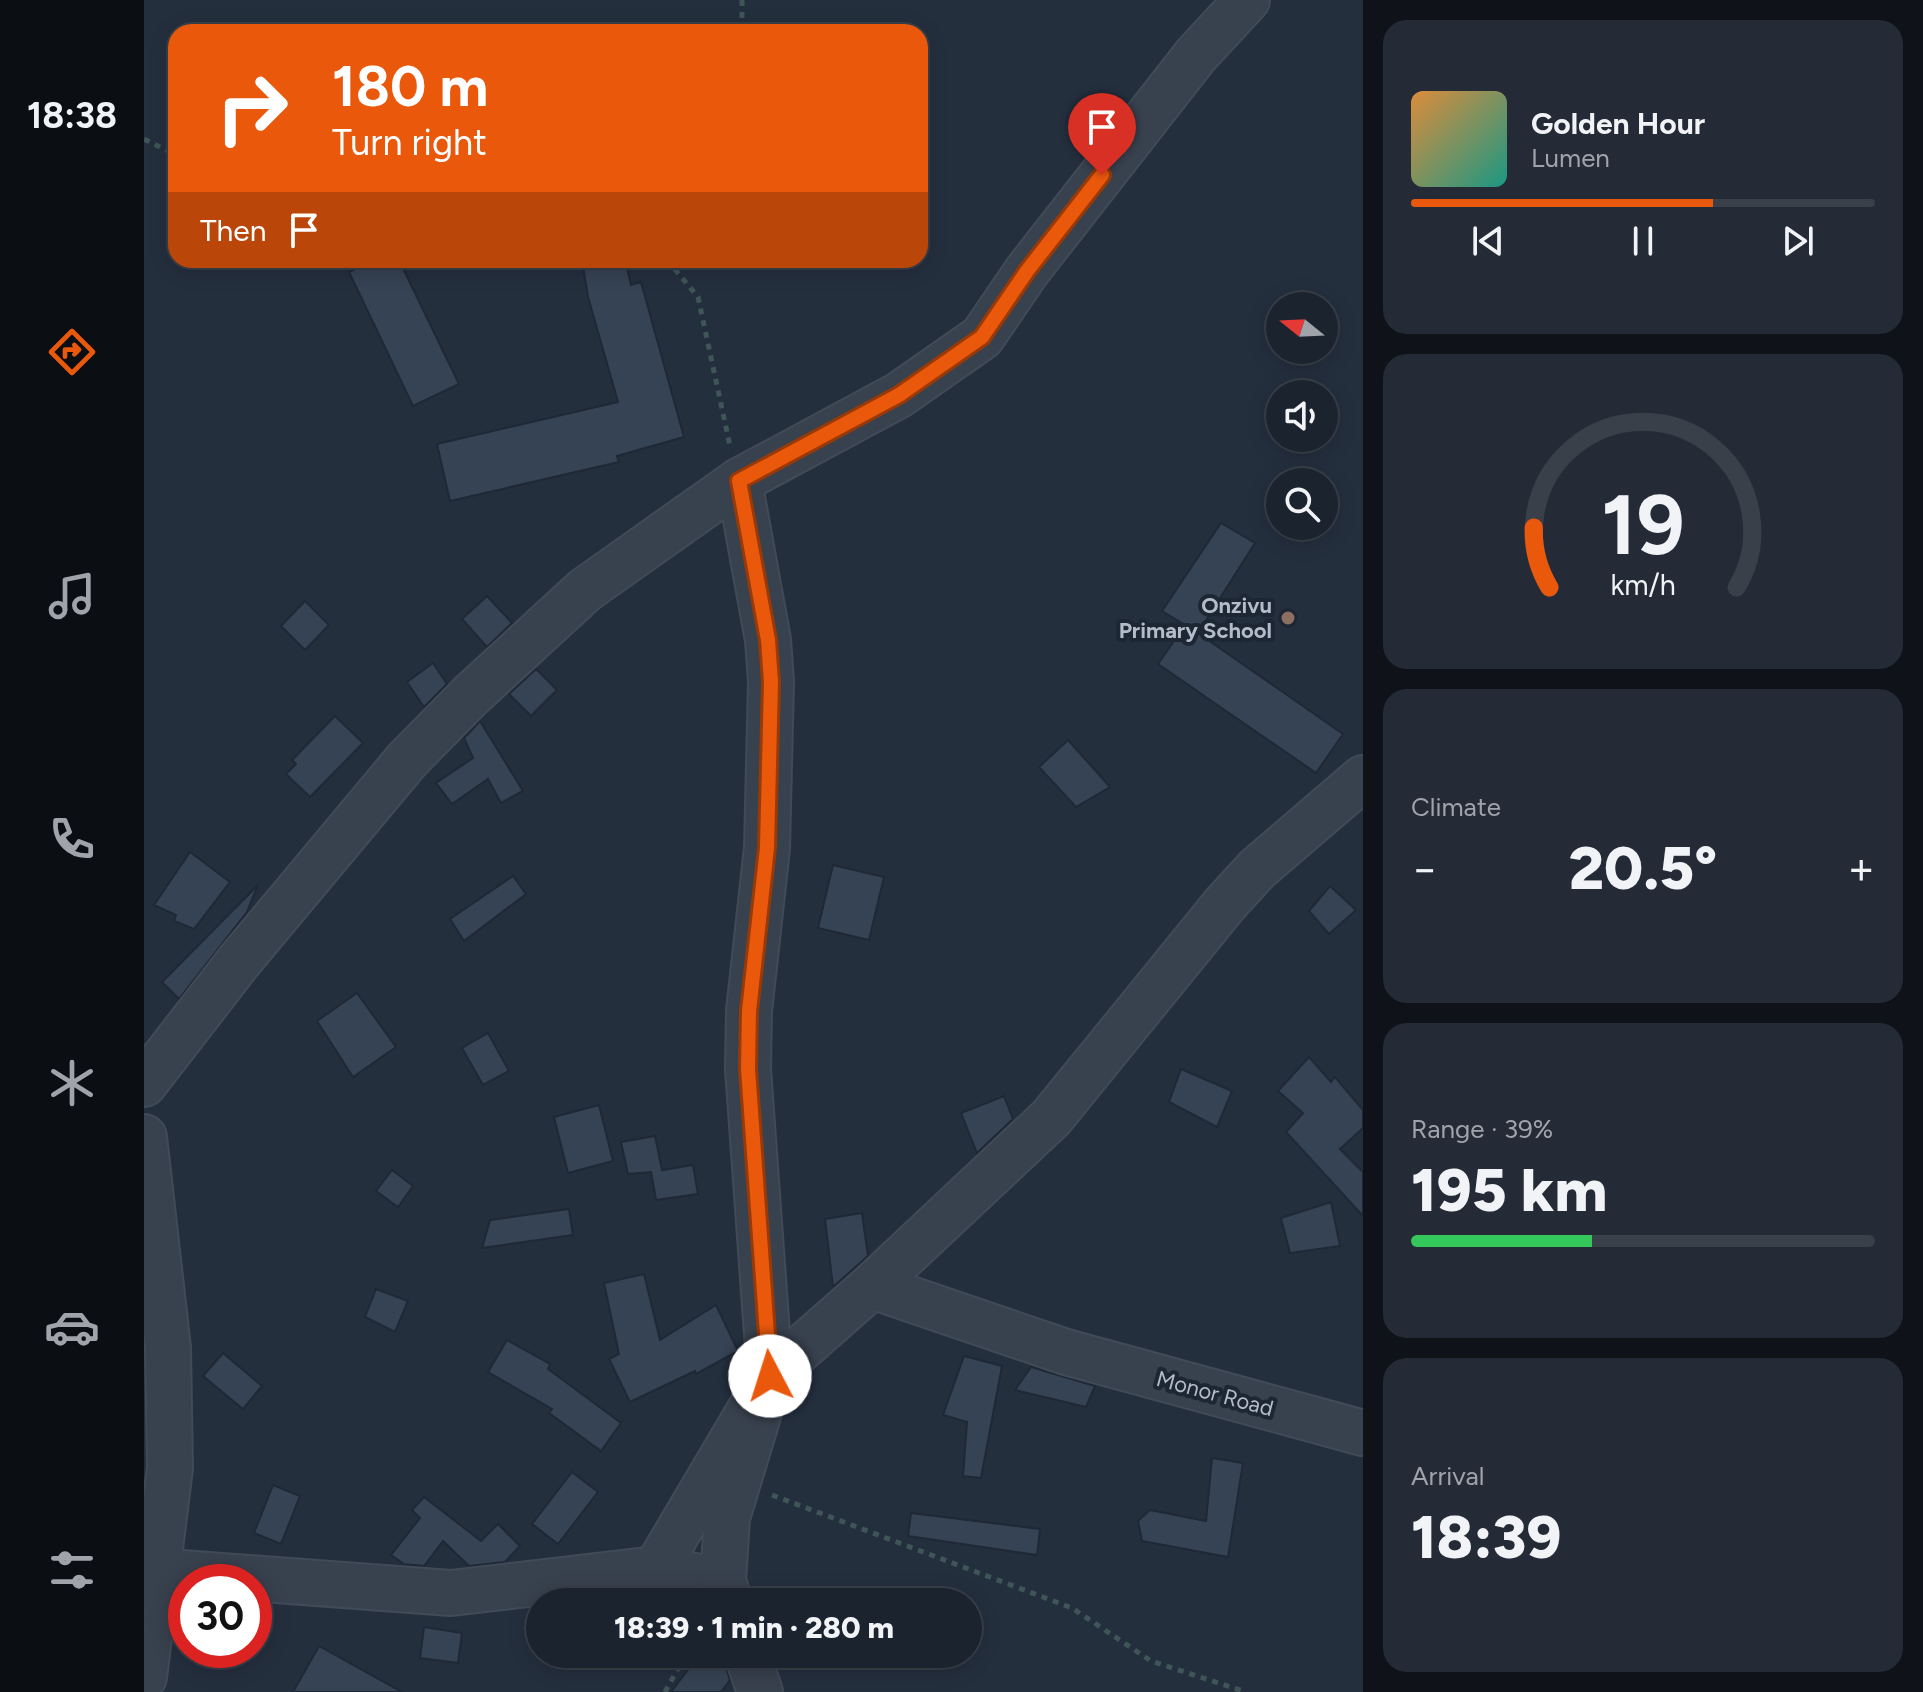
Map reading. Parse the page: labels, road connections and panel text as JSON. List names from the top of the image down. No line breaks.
{"streets":{"street":["Monor Road"]},"places":["Onzivu Primary School"],"north":"left","page":{"tabs":"18:38","turn":["180 m","Turn right"],"song":["Golden Hour","Lumen"],"then":"Then","tile":["Climate",["Range · 39%","195 km"],["Arrival","18:39"]],"heat":["−","20.5°","+"],"limit":"30","trip":"18:39 · 1 min · 280 m","gauge":["19","km/h"]}}
